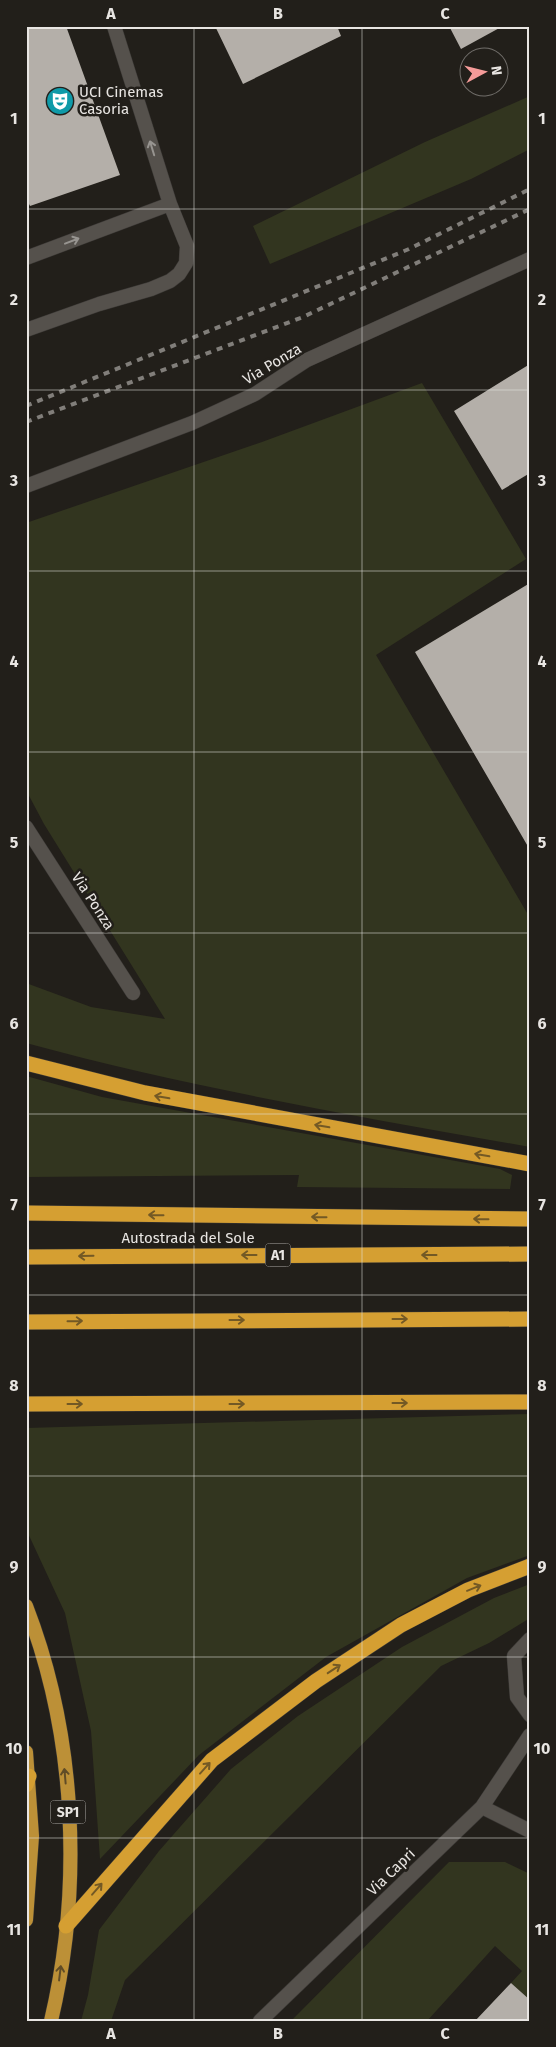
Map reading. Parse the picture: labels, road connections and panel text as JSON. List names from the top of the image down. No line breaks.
{"streets":{"highway":["Autostrada del Sole","A1","SP1"],"street":["Via Ponza","Via Capri"]},"places":{"theatre":["UCI Cinemas Casoria"]},"north":"right","grid":{"columns":["A","B","C"],"rows":["1","2","3","4","5","6","7","8","9","10","11"]}}
